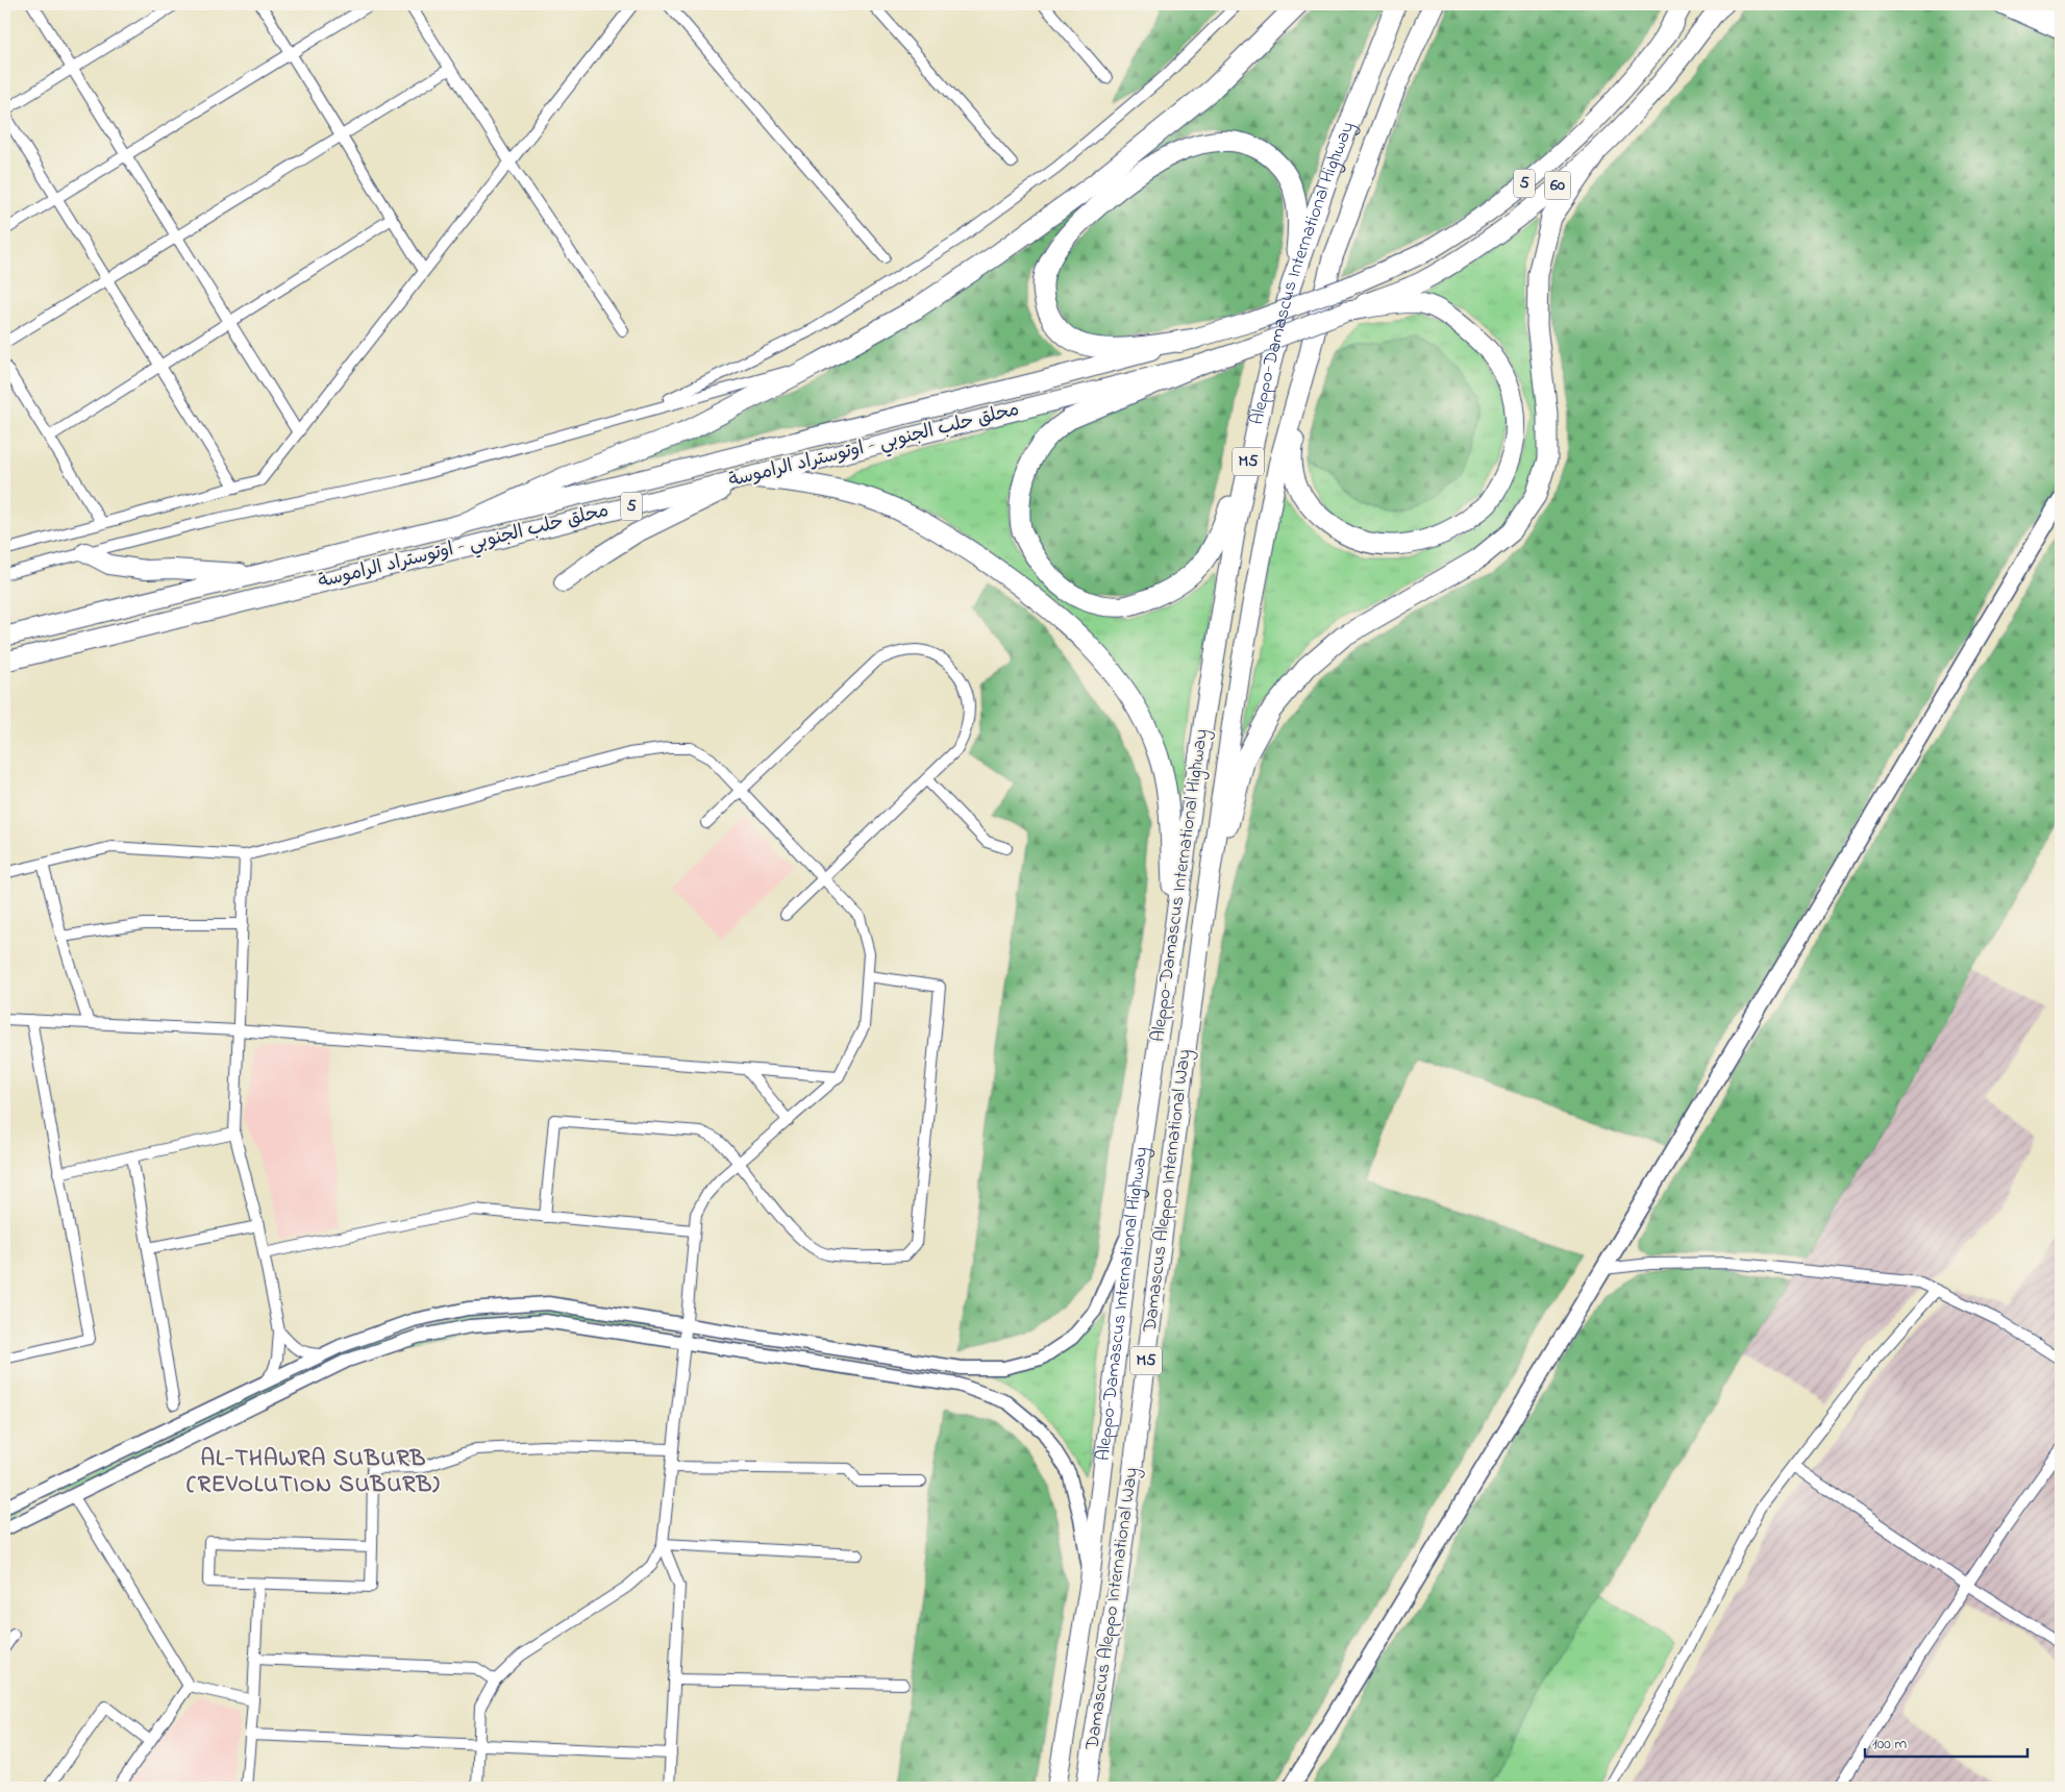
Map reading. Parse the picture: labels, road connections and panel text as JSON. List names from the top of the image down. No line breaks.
{"streets":{"highway":["5","60","Aleppo-Damascus International Highway","محلق حلب الجنوبي - اوتوستراد الراموسة","M5","Damascus Aleppo International Way"]},"crossings":[["60","محلق حلب الجنوبي - اوتوستراد الراموسة"],["Aleppo-Damascus International Highway","Damascus Aleppo International Way"]],"districts":["AL-THAWRA SUBURB (REVOLUTION SUBURB)"],"scale_bar":"100 m"}
